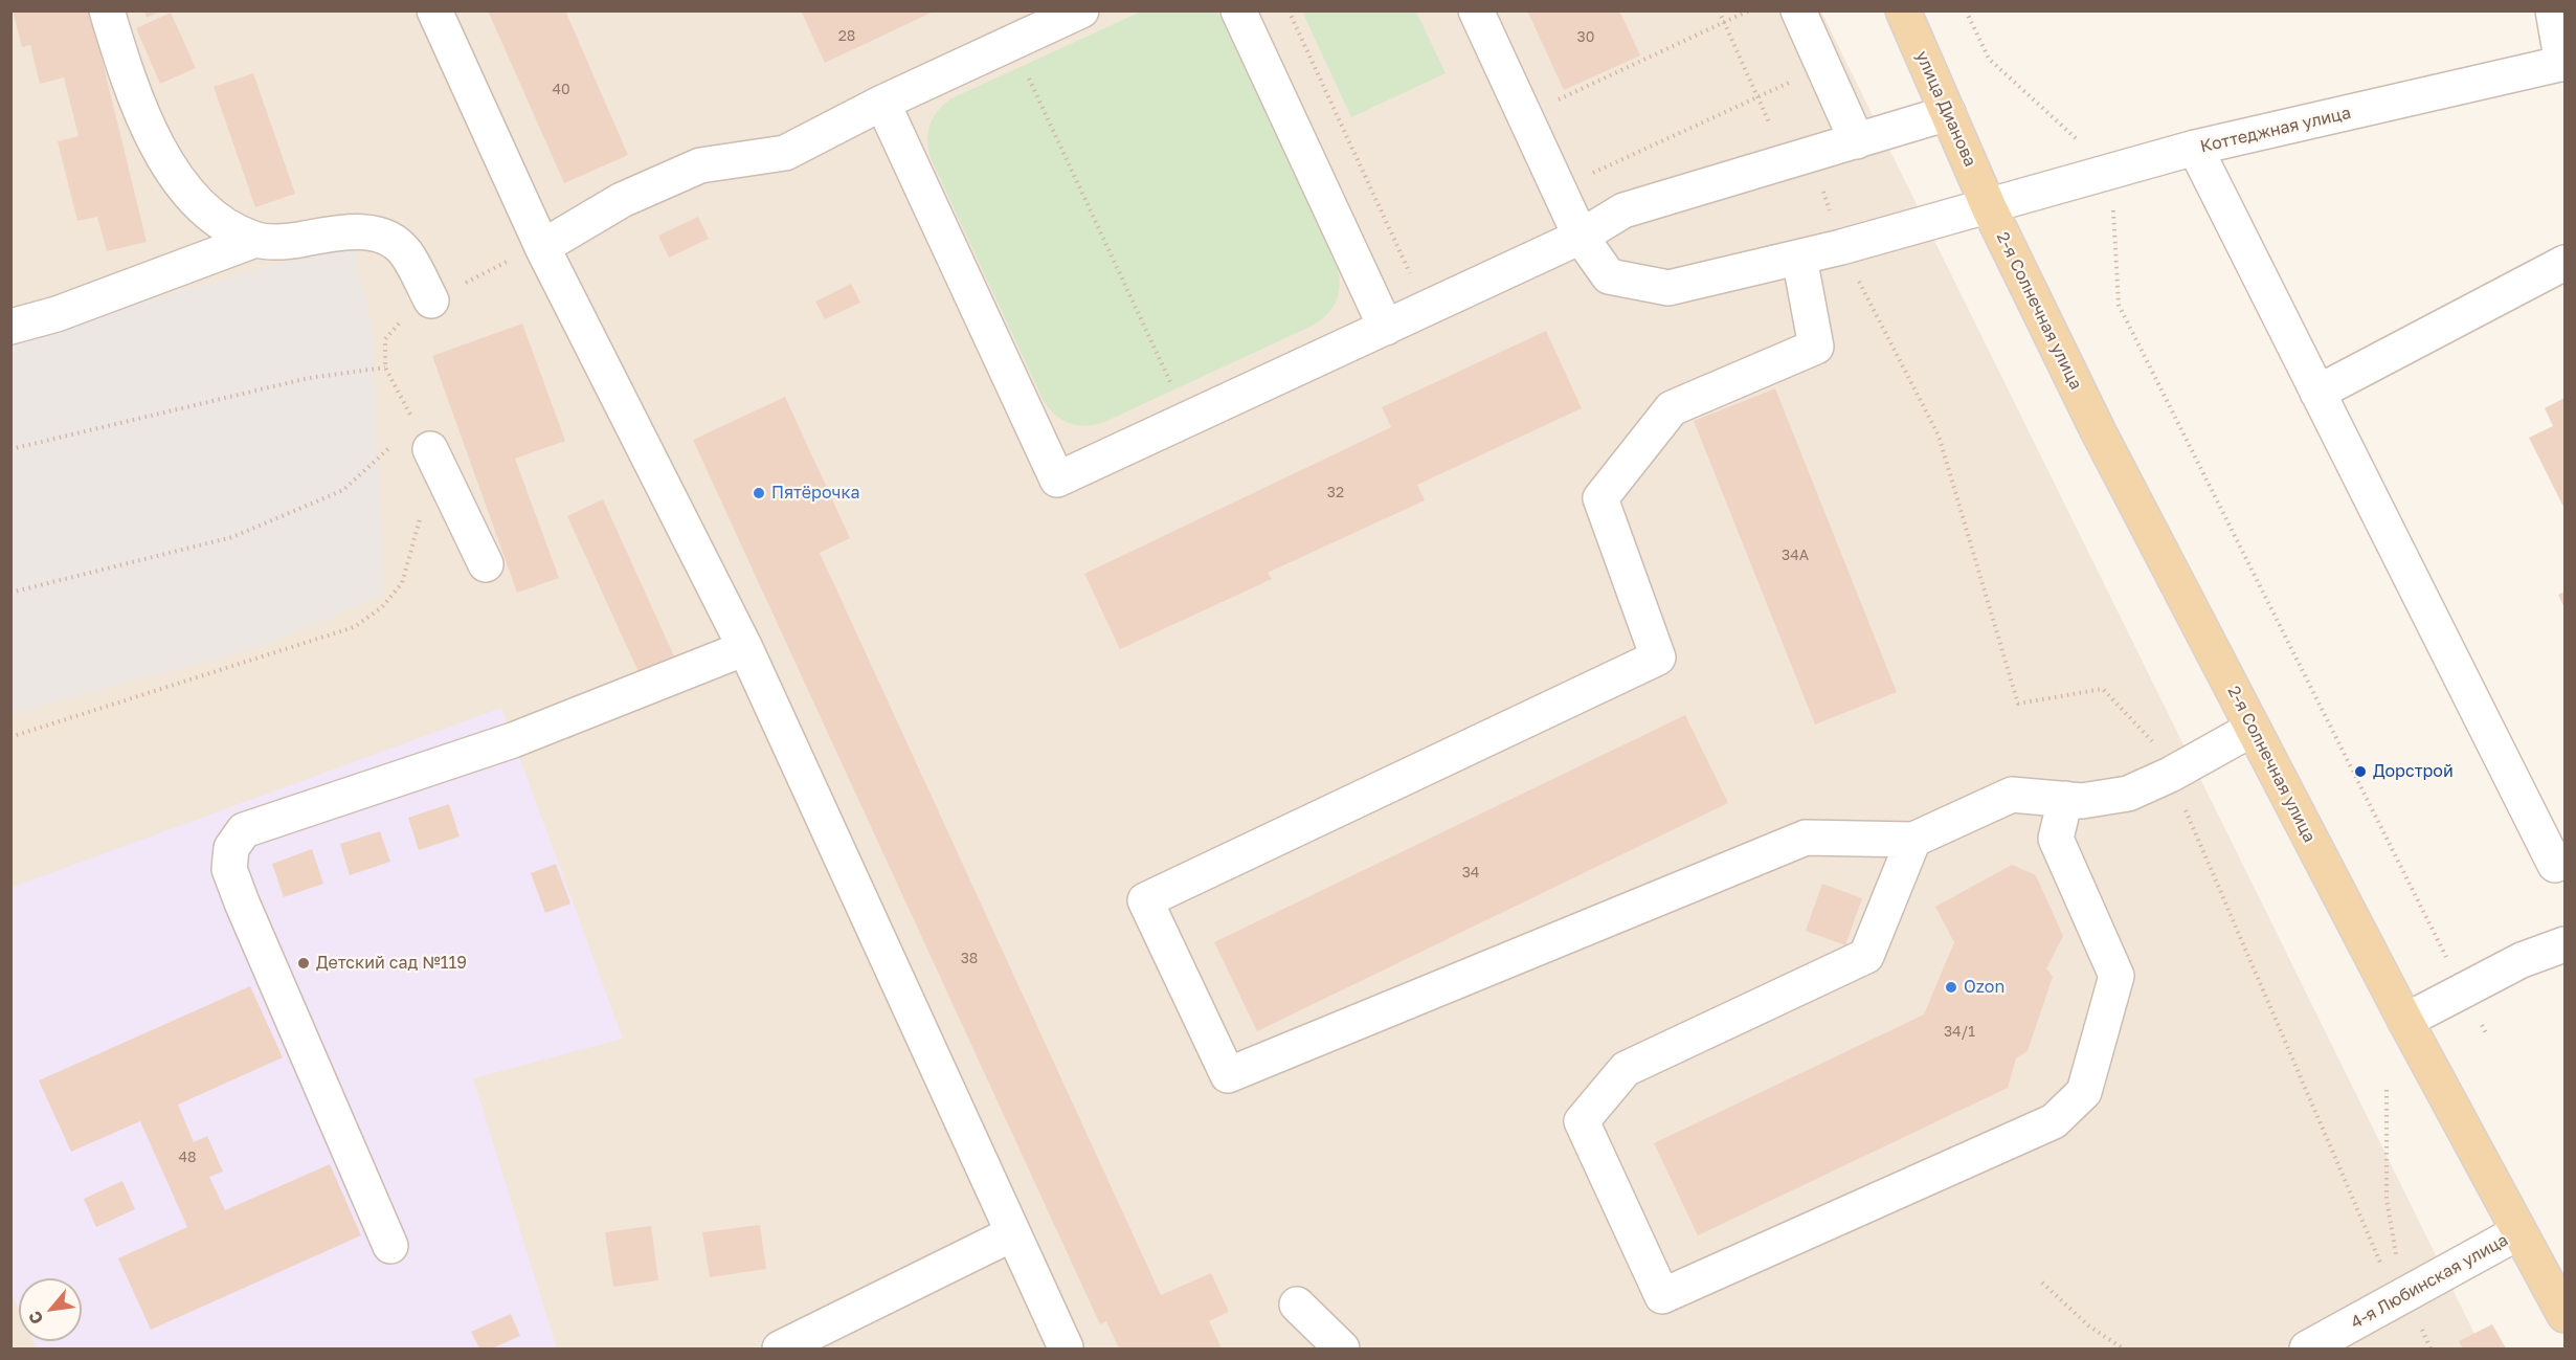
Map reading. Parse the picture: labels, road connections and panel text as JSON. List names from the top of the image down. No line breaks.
{"streets":{"main road":["улица Дианова","2-я Солнечная улица"],"street":["Коттеджная улица","4-я Любинская улица"]},"crossings":[["улица Дианова","Коттеджная улица"],["улица Дианова","2-я Солнечная улица"],["Коттеджная улица","2-я Солнечная улица"],["2-я Солнечная улица","4-я Любинская улица"]],"places":["Пятёрочка","Дорстрой","Детский сад №119","Ozon"],"house_numbers":["28","30","40","32","34А","34","38","34/1","48"],"north":"bottom left"}
